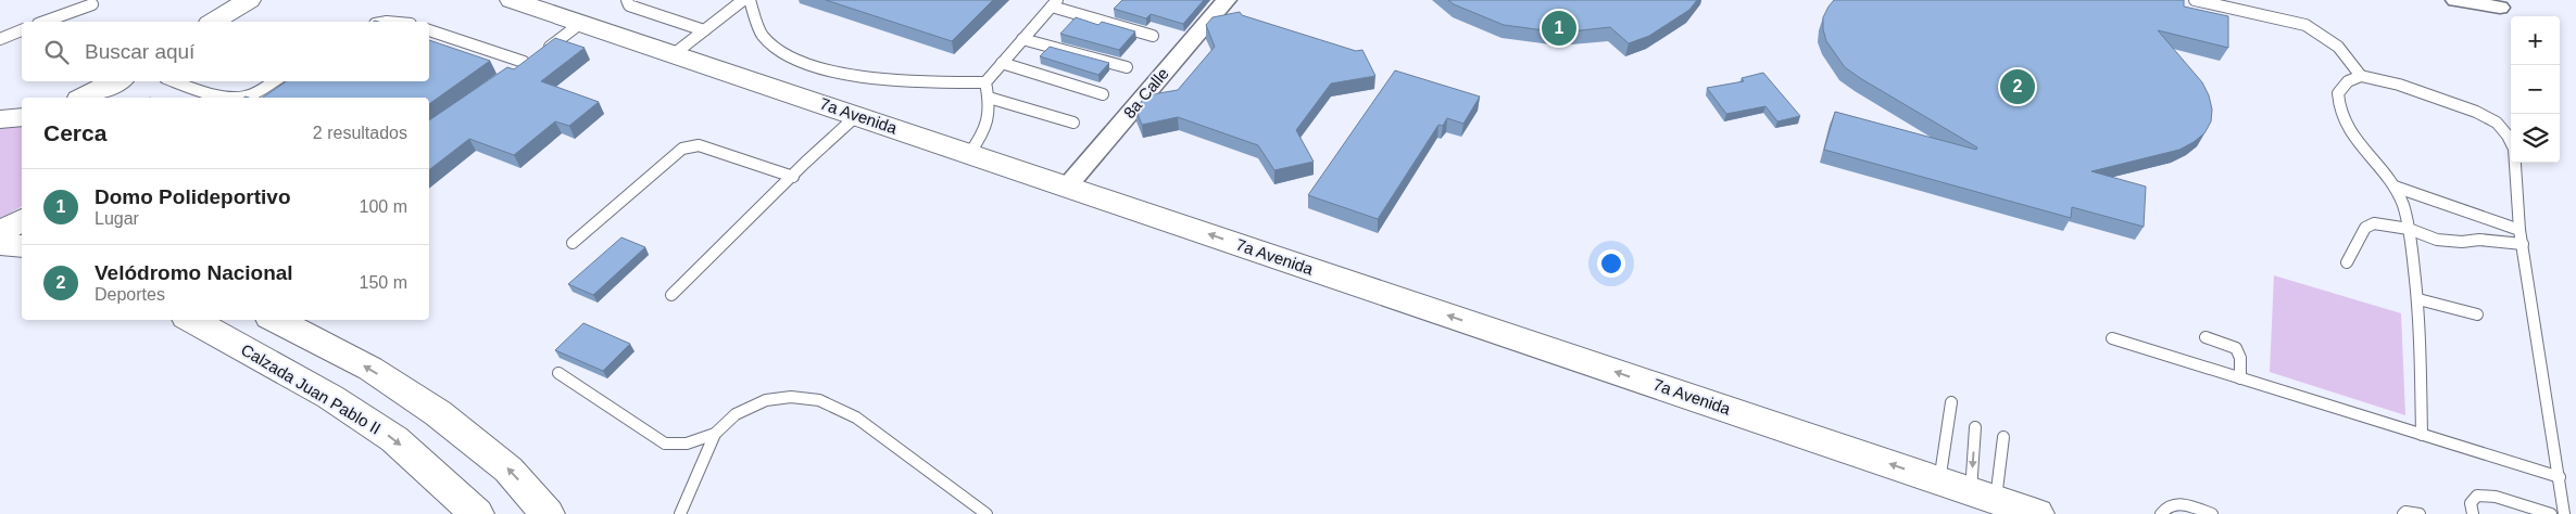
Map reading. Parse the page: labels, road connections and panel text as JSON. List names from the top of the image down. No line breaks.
{"streets":{"main road":["7a Avenida","Calzada Juan Pablo II"],"street":["8a Calle"]},"crossings":[["8a Calle","7a Avenida"]],"one_way":["7a Avenida"],"page":{"pins":["1","2"],"map_buttons":["+","−"],"search":"Buscar aquí","heading":["Cerca","2 resultados"],"list":[{"mark":"1","name":"Domo Polideportivo","note":"Lugar","value":"100 m"},{"mark":"2","name":"Velódromo Nacional","note":"Deportes","value":"150 m"}]}}
